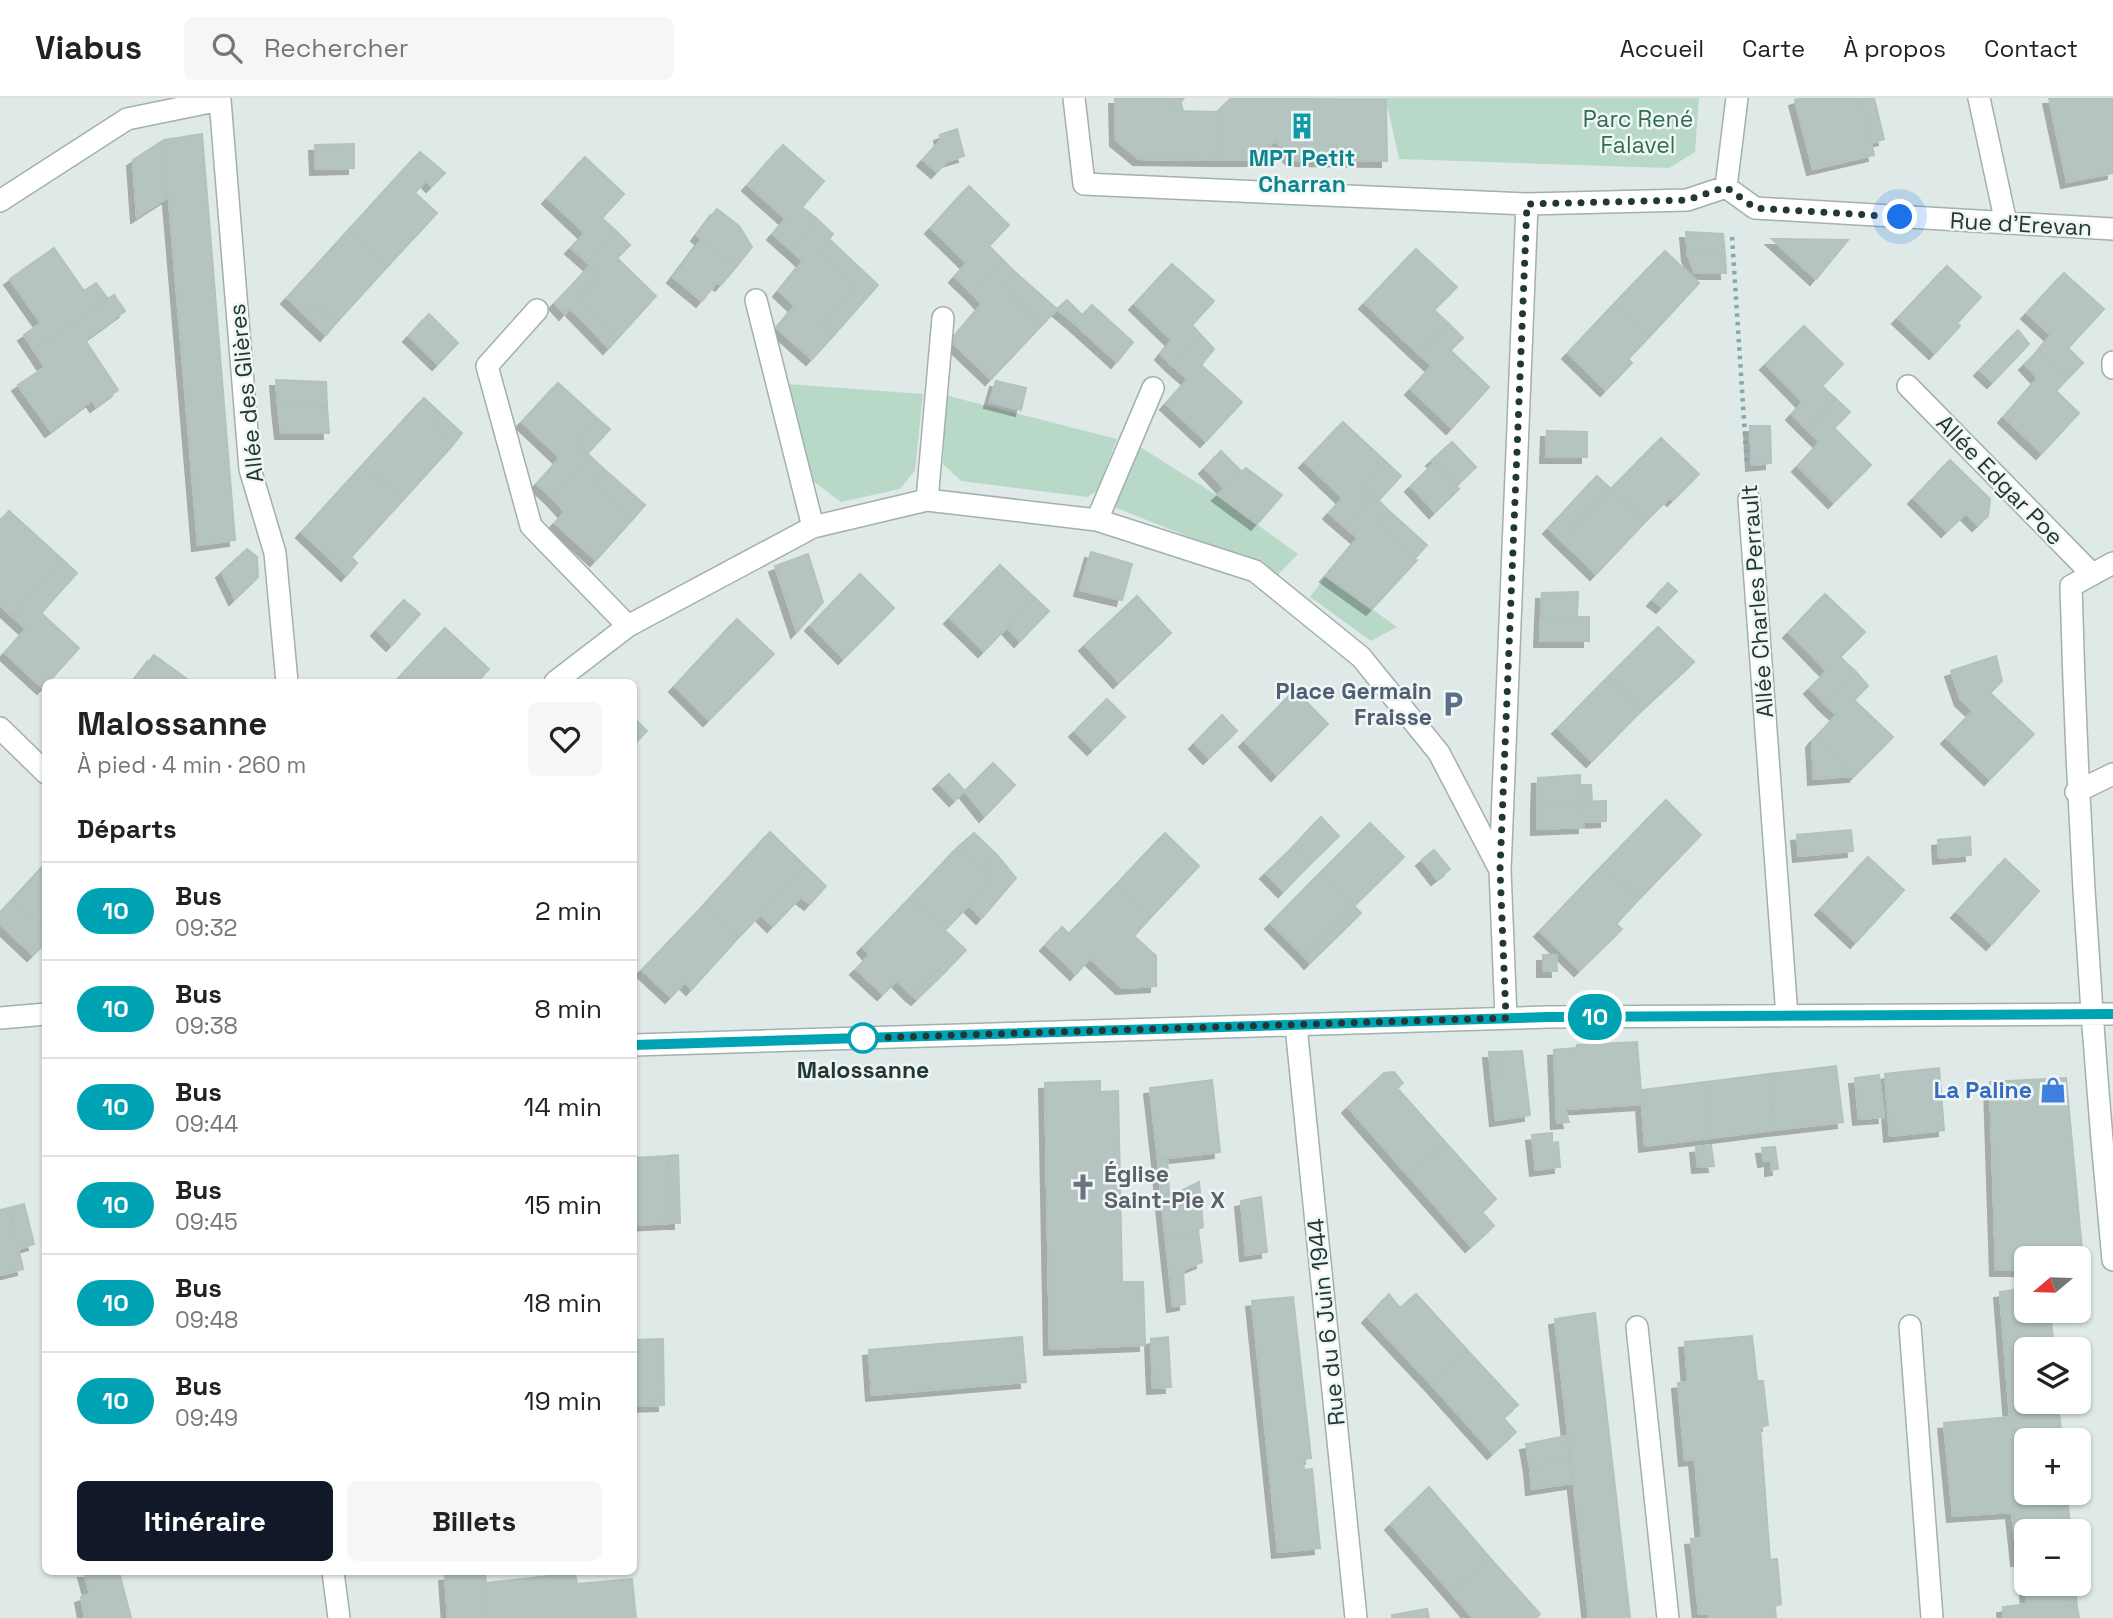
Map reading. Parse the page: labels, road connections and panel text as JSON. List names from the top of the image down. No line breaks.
{"streets":{"street":["Rue d'Erevan","Allée des Glières","Allée Edgar Poe","Allée Charles Perrault","Rue du 6 Juin 1944"]},"crossings":[["Rue d'Erevan","Allée Charles Perrault"]],"parks":["Parc René Falavel"],"places":{"building":["MPT Petit Charran"],"parking":["Place Germain Fraisse"],"other":["Malossanne"],"shop":["La Paline"],"church":["Église Saint-Pie X"]},"lines":["bus line 10"],"north":"left","page":{"header":"Viabus","search":"Rechercher","nav":["Accueil","Carte","À propos","Contact"],"on_map":"10","heading":[["Malossanne","À pied · 4 min · 260 m"],"Départs"],"list":[{"mark":"10","name":"Bus","note":"09:32","value":"2 min"},{"mark":"10","name":"Bus","note":"09:38","value":"8 min"},{"mark":"10","name":"Bus","note":"09:44","value":"14 min"},{"mark":"10","name":"Bus","note":"09:45","value":"15 min"},{"mark":"10","name":"Bus","note":"09:48","value":"18 min"},{"mark":"10","name":"Bus","note":"09:49","value":"19 min"}],"map_buttons":["+","−"],"buttons":["Itinéraire","Billets"]}}
